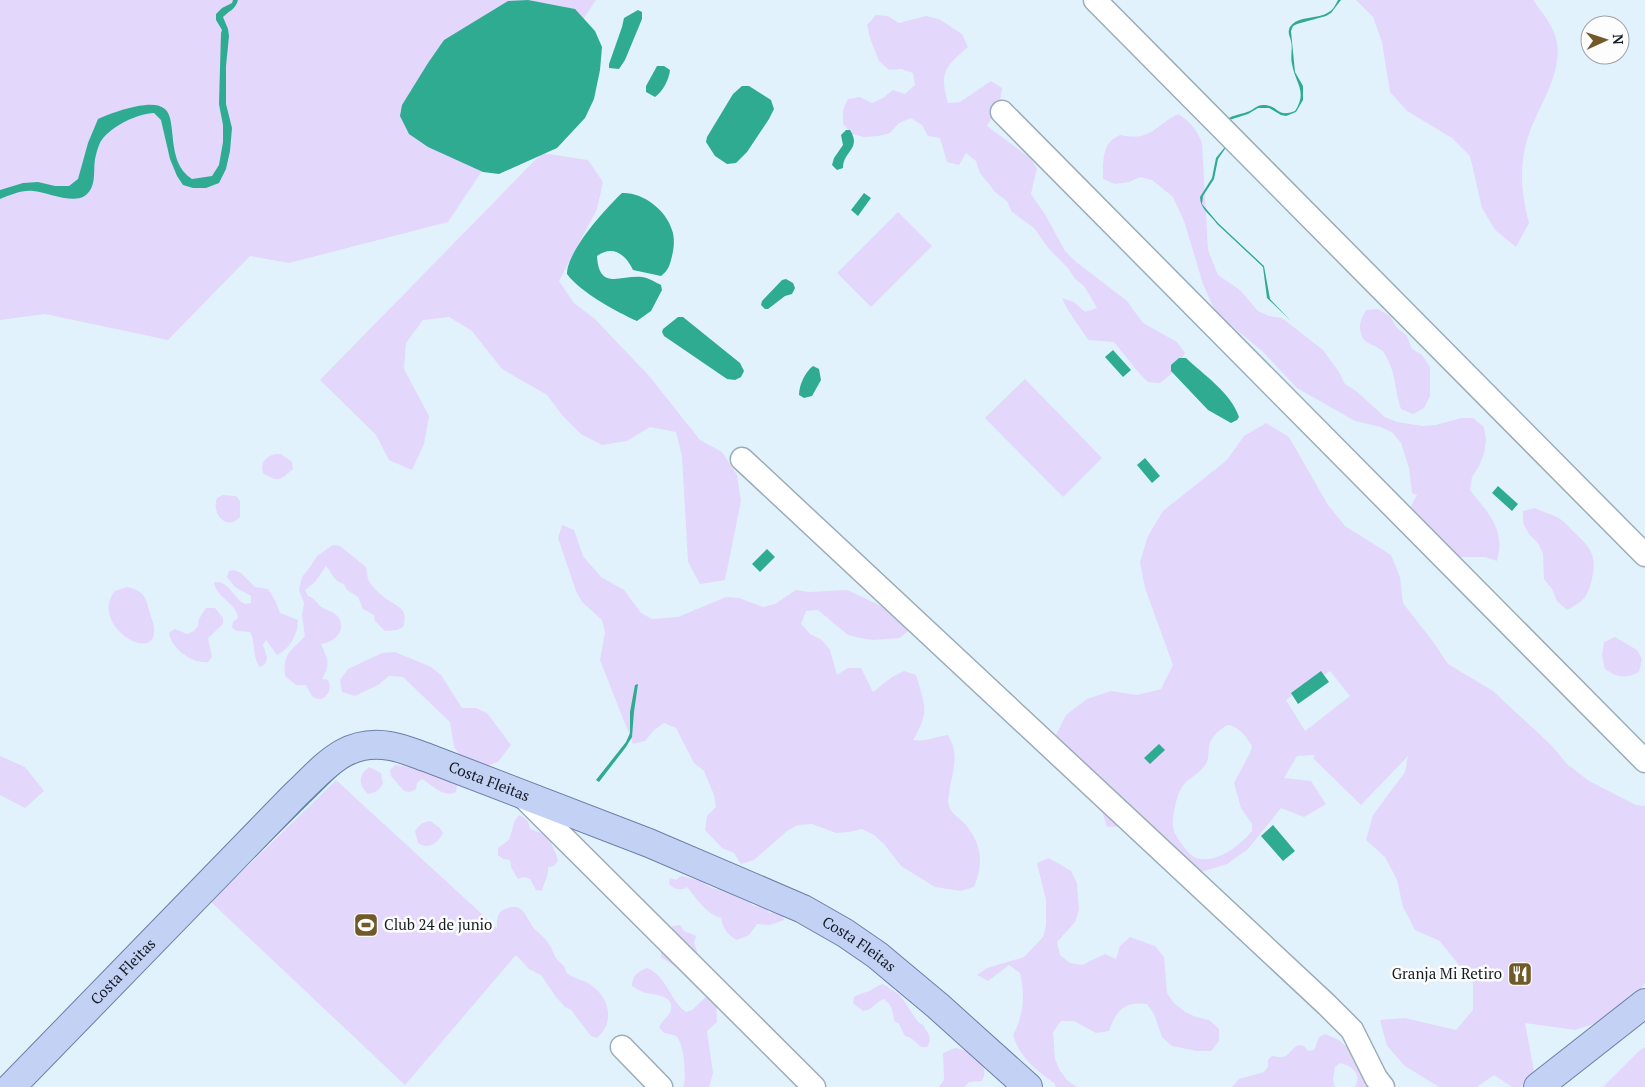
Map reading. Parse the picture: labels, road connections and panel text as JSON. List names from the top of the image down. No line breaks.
{"streets":{"main road":["Costa Fleitas"]},"places":{"sports":["Club 24 de junio"],"restaurant":["Granja Mi Retiro"]},"north":"right"}
